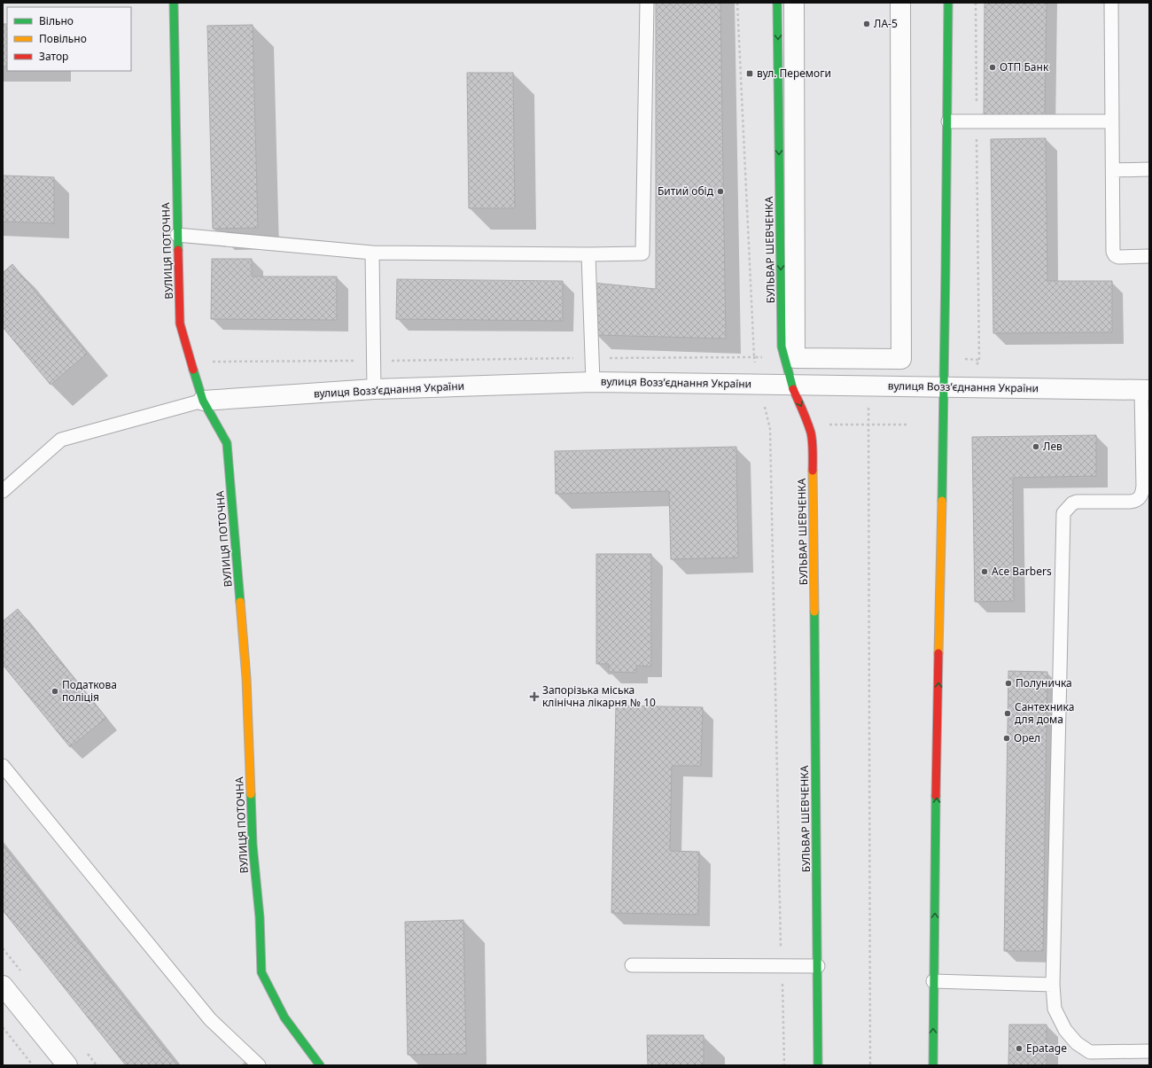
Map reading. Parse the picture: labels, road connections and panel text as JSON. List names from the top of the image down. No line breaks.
{"streets":{"street":["БУЛЬВАР ШЕВЧЕНКА","ВУЛИЦЯ ПОТОЧНА","вулиця Воззʼєднання України"]},"crossings":[["БУЛЬВАР ШЕВЧЕНКА","вулиця Воззʼєднання України"],["ВУЛИЦЯ ПОТОЧНА","вулиця Воззʼєднання України"]],"one_way":["БУЛЬВАР ШЕВЧЕНКА"],"places":{"other":["ЛА-5","ОТП Банк","Битий обід","Лев","Ace Barbers","Полуничка","Податкова поліція","Сантехника для дома","Орел","Epatage"],"transit":["вул. Перемоги"],"health":["Запорізька міська клінічна лікарня № 10"]},"legend":["Вільно","Повільно","Затор"]}
